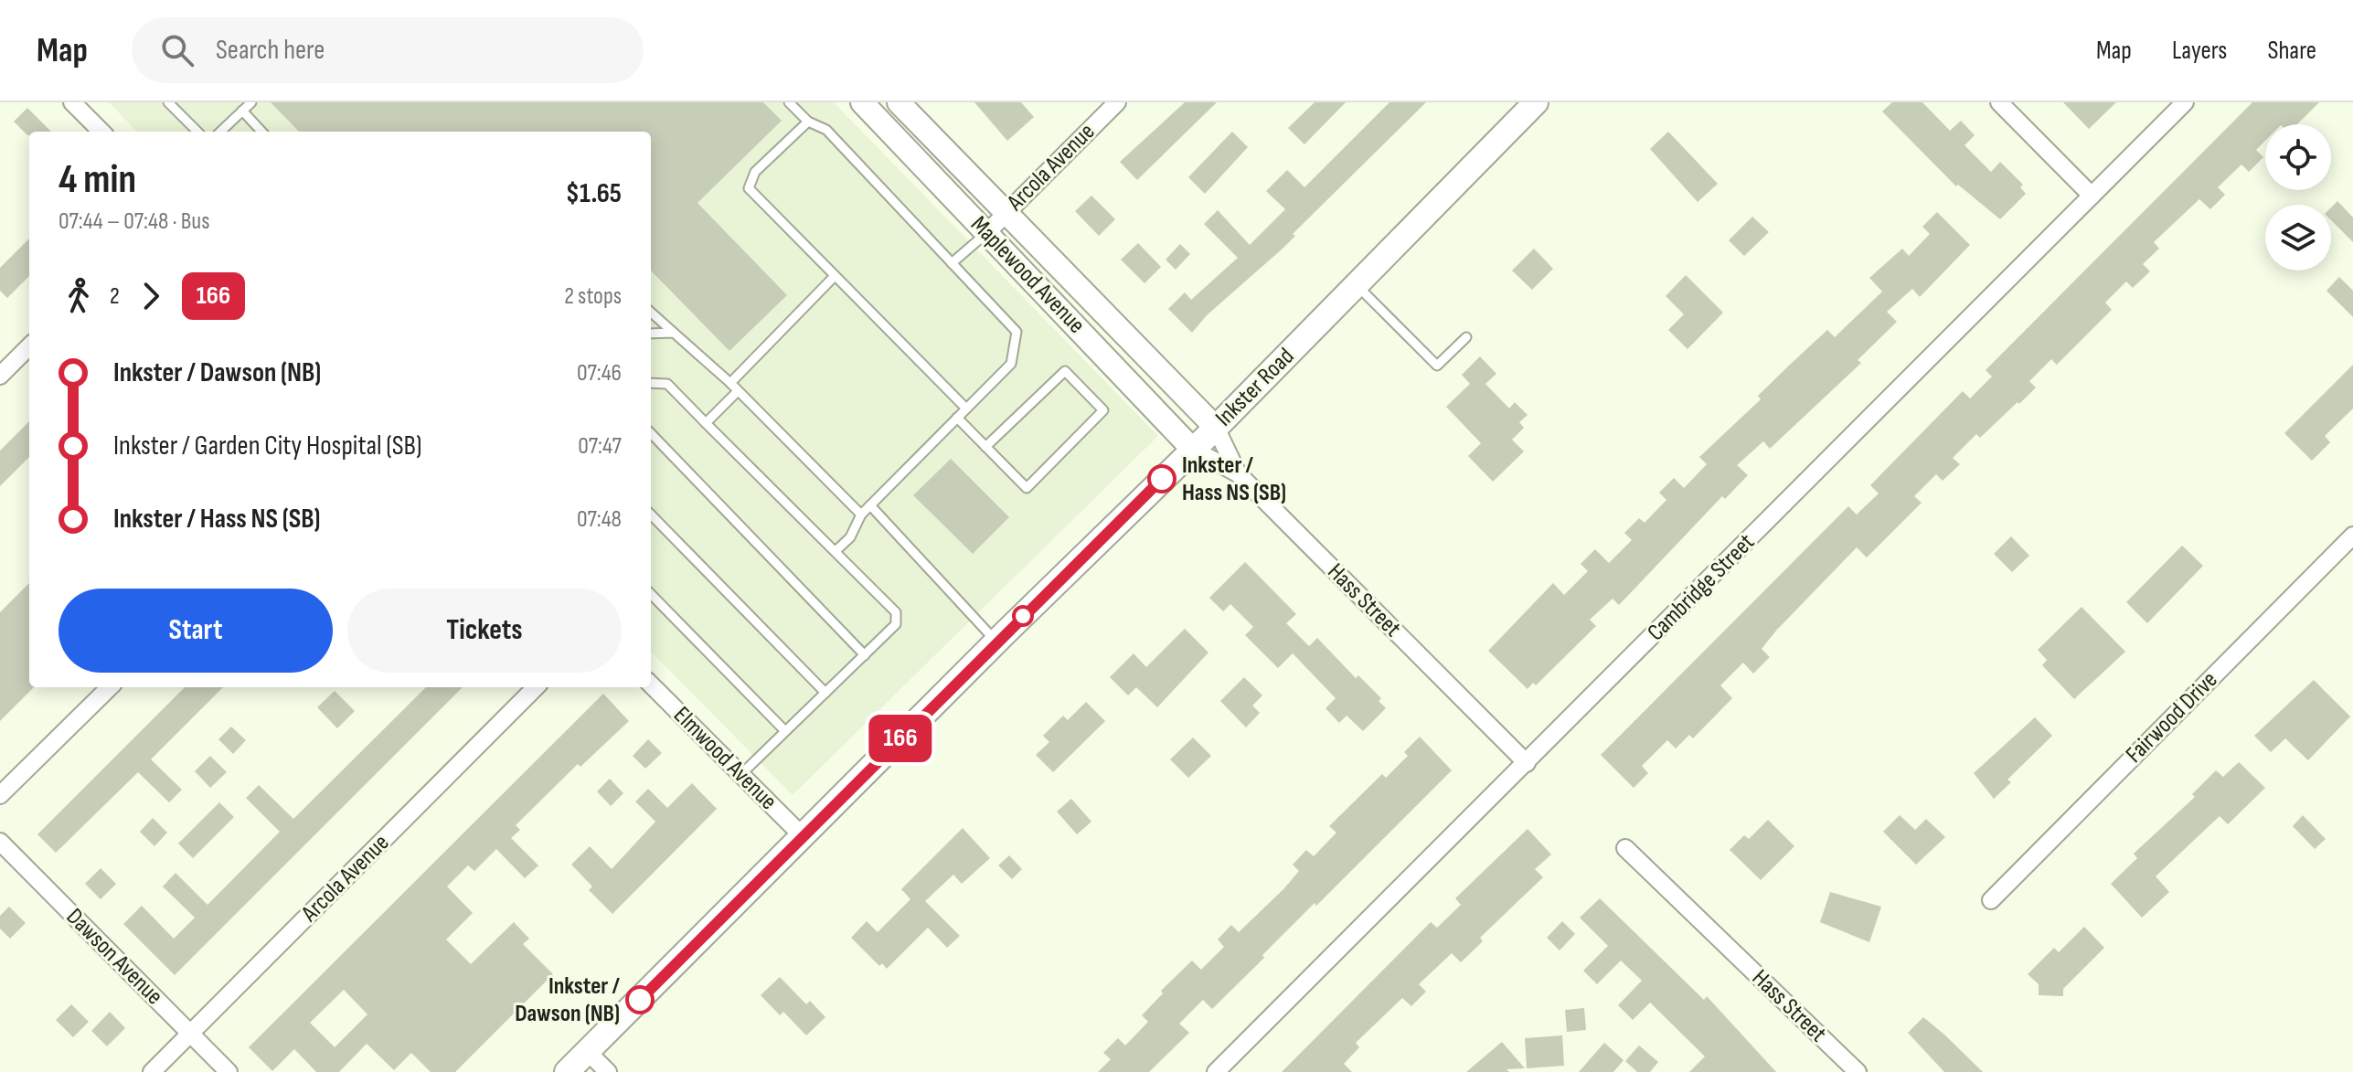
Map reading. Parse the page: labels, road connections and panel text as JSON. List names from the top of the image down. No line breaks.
{"streets":{"main road":["Inkster Road"],"street":["Arcola Avenue","Maplewood Avenue","Cambridge Street","Hass Street","Fairwood Drive","Elmwood Avenue","Dawson Avenue"]},"crossings":[["Arcola Avenue","Maplewood Avenue"],["Arcola Avenue","Dawson Avenue"],["Maplewood Avenue","Inkster Road"],["Maplewood Avenue","Hass Street"],["Inkster Road","Hass Street"],["Inkster Road","Elmwood Avenue"],["Cambridge Street","Hass Street"]],"places":["Inkster / Hass NS (SB)","Inkster / Dawson (NB)"],"lines":["bus line 166"],"page":{"header":"Map","search":"Search here","nav":["Map","Layers","Share"],"on_map":"166","heading":["4 min","07:44 – 07:48 · Bus","$1.65"],"legs":["2","166","2 stops"],"list":[{"name":"Inkster / Dawson (NB)","value":"07:46"},{"name":"Inkster / Garden City Hospital (SB)","value":"07:47"},{"name":"Inkster / Hass NS (SB)","value":"07:48"}],"buttons":["Start","Tickets"]}}
